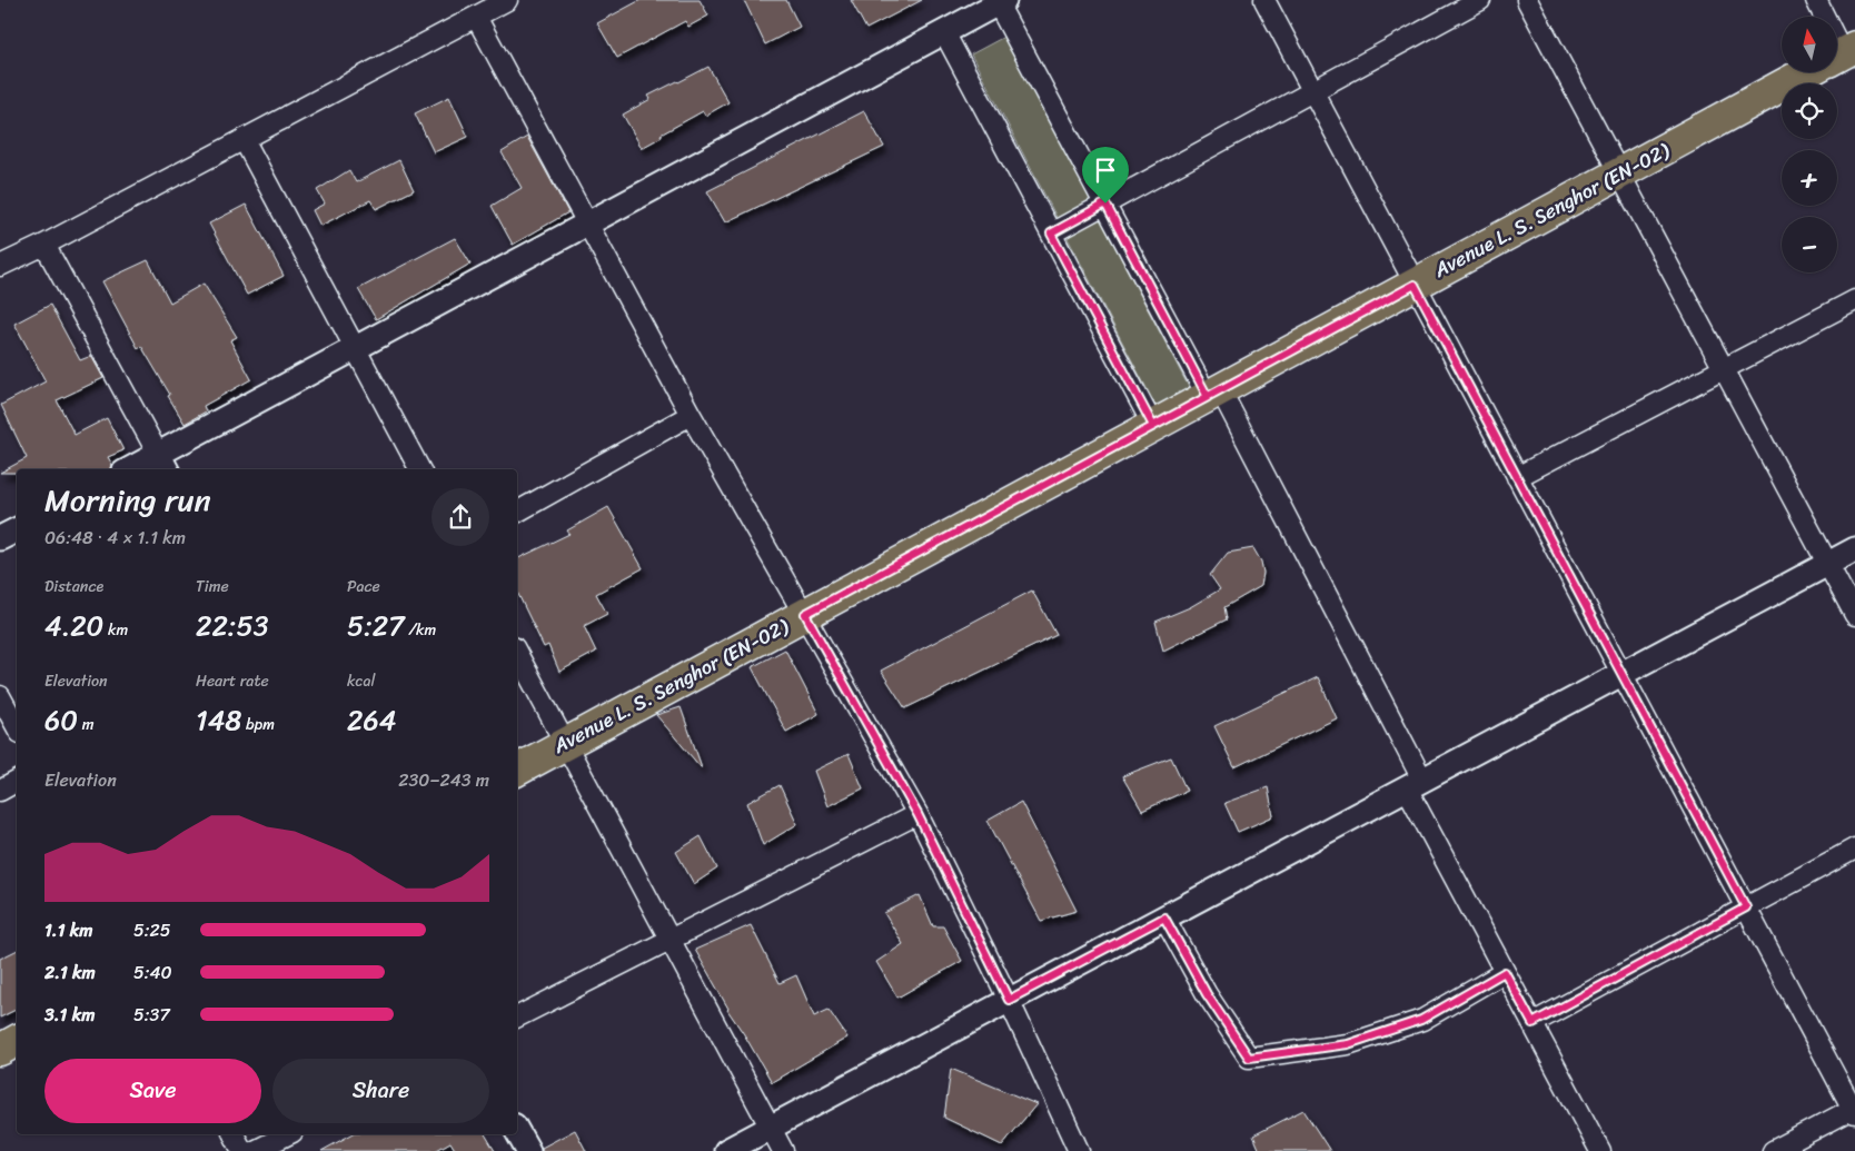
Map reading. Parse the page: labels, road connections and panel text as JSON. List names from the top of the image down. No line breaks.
{"streets":{"main road":["Avenue L. S. Senghor (EN-02)"]},"north":"top","page":{"map_buttons":["+","−"],"heading":["Morning run","06:48 · 4 × 1.1 km"],"stats":[["Distance","4.20 km"],["Time","22:53"],["Pace","5:27 /km"],["Elevation","60 m"],["Heart rate","148 bpm"],["kcal","264"]],"chart":["Elevation","230–243 m"],"list":[{"name":"1.1 km","note":"5:25"},{"name":"2.1 km","note":"5:40"},{"name":"3.1 km","note":"5:37"}],"buttons":["Save","Share"]}}
